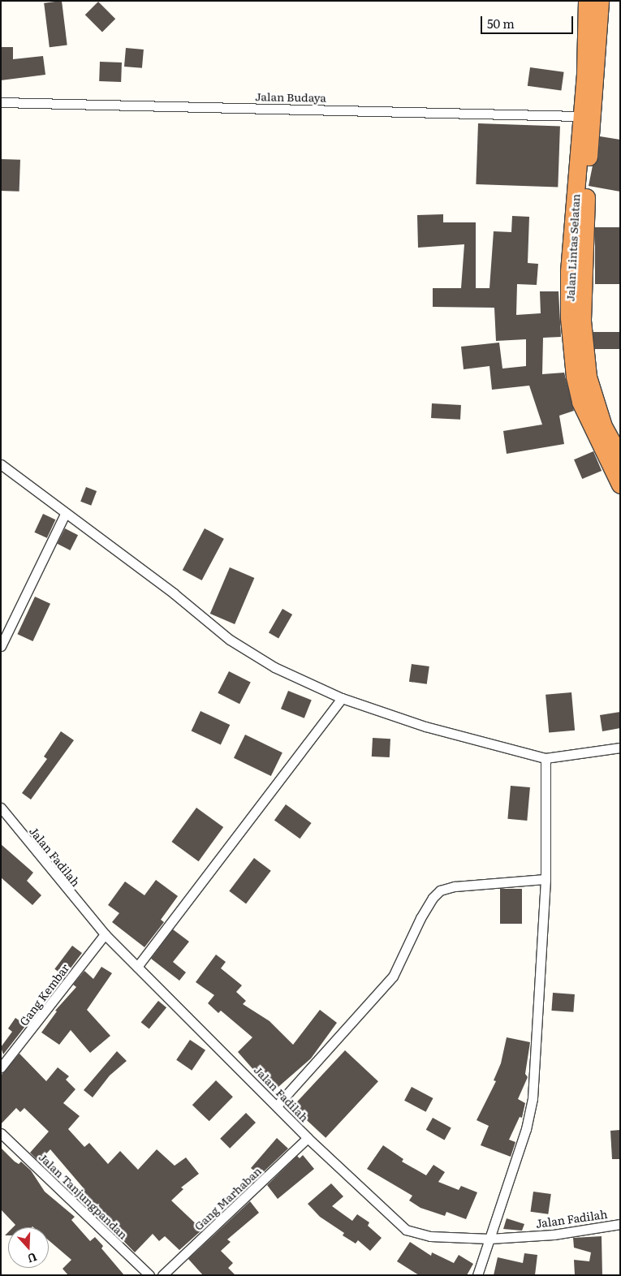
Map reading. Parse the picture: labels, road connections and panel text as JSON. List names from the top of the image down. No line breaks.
{"streets":{"highway":["Jalan Lintas Selatan"],"street":["Jalan Budaya","Jalan Fadilah","Gang Kembar","Jalan Tanjungpandan","Gang Marhaban"]},"crossings":[["Jalan Budaya","Jalan Lintas Selatan"],["Jalan Fadilah","Gang Kembar"],["Jalan Fadilah","Gang Marhaban"]],"scale_bar":"50 m","north":"bottom"}
